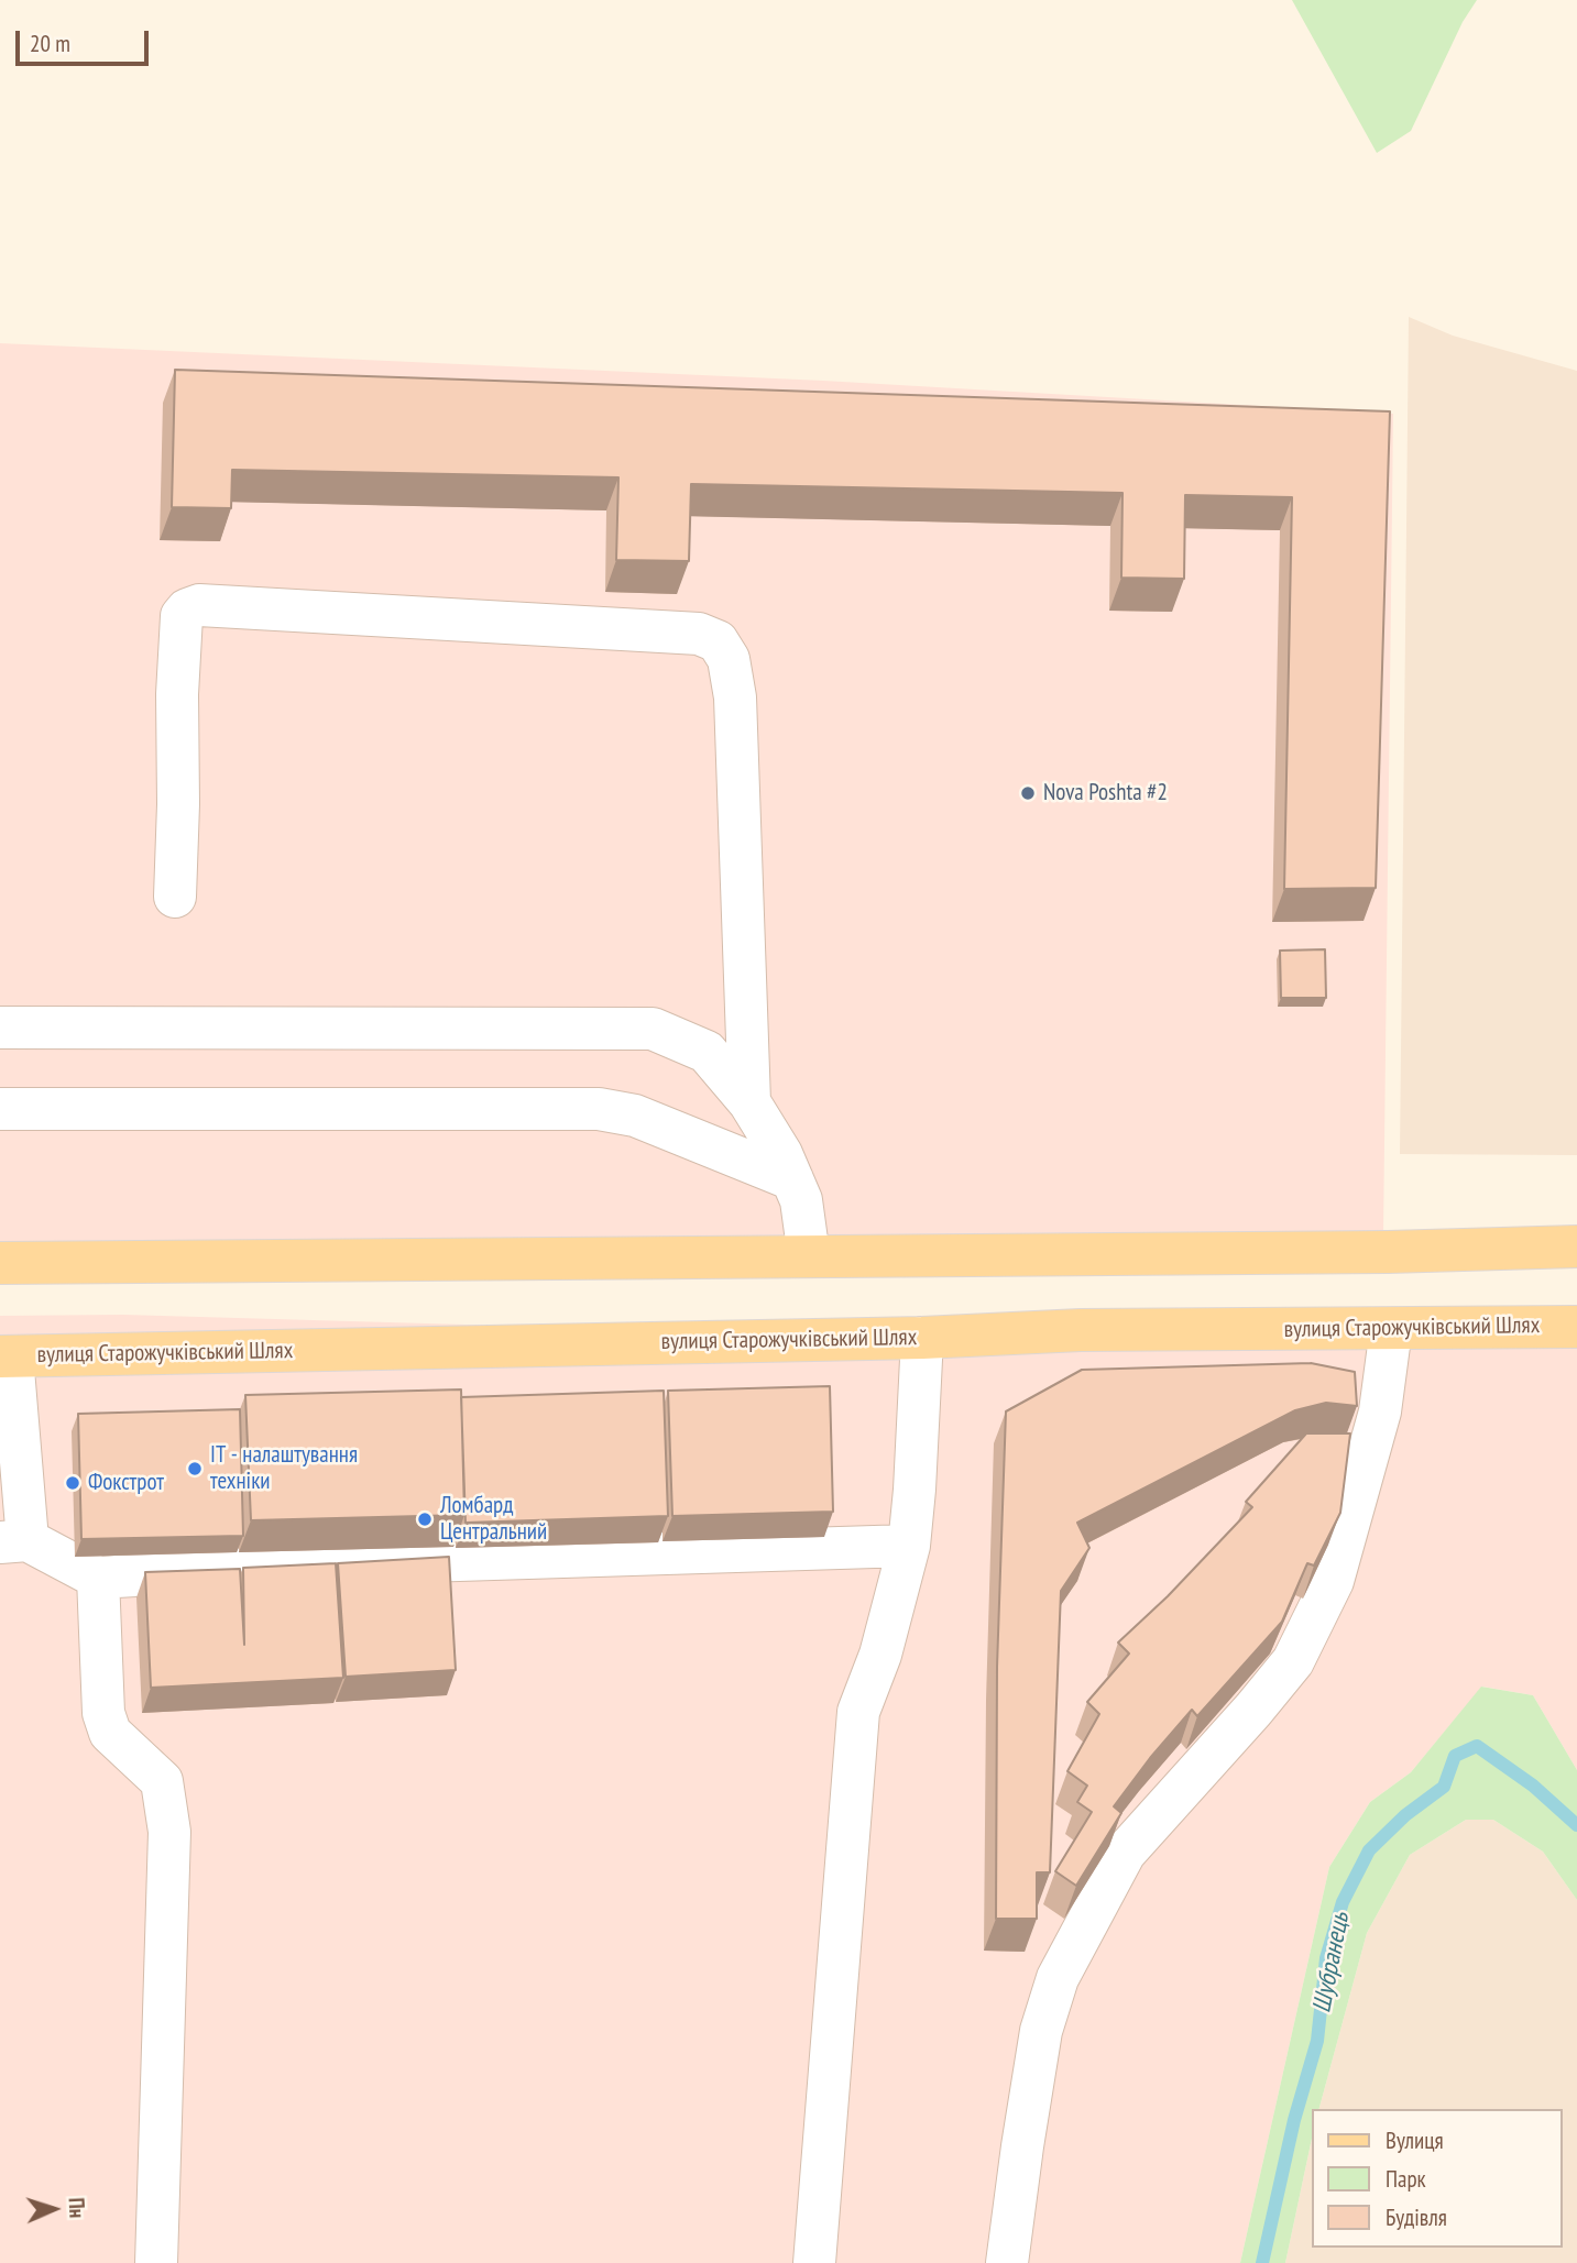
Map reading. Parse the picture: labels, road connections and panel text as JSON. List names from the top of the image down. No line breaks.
{"streets":{"main road":["вулиця Старожучківський Шлях"]},"water":["Шубранець"],"places":["Nova Poshta #2","ІТ - налаштування техніки","Фокстрот","Ломбард Центральний"],"legend":["Вулиця","Парк","Будівля"],"scale_bar":"20 m","north":"right"}
